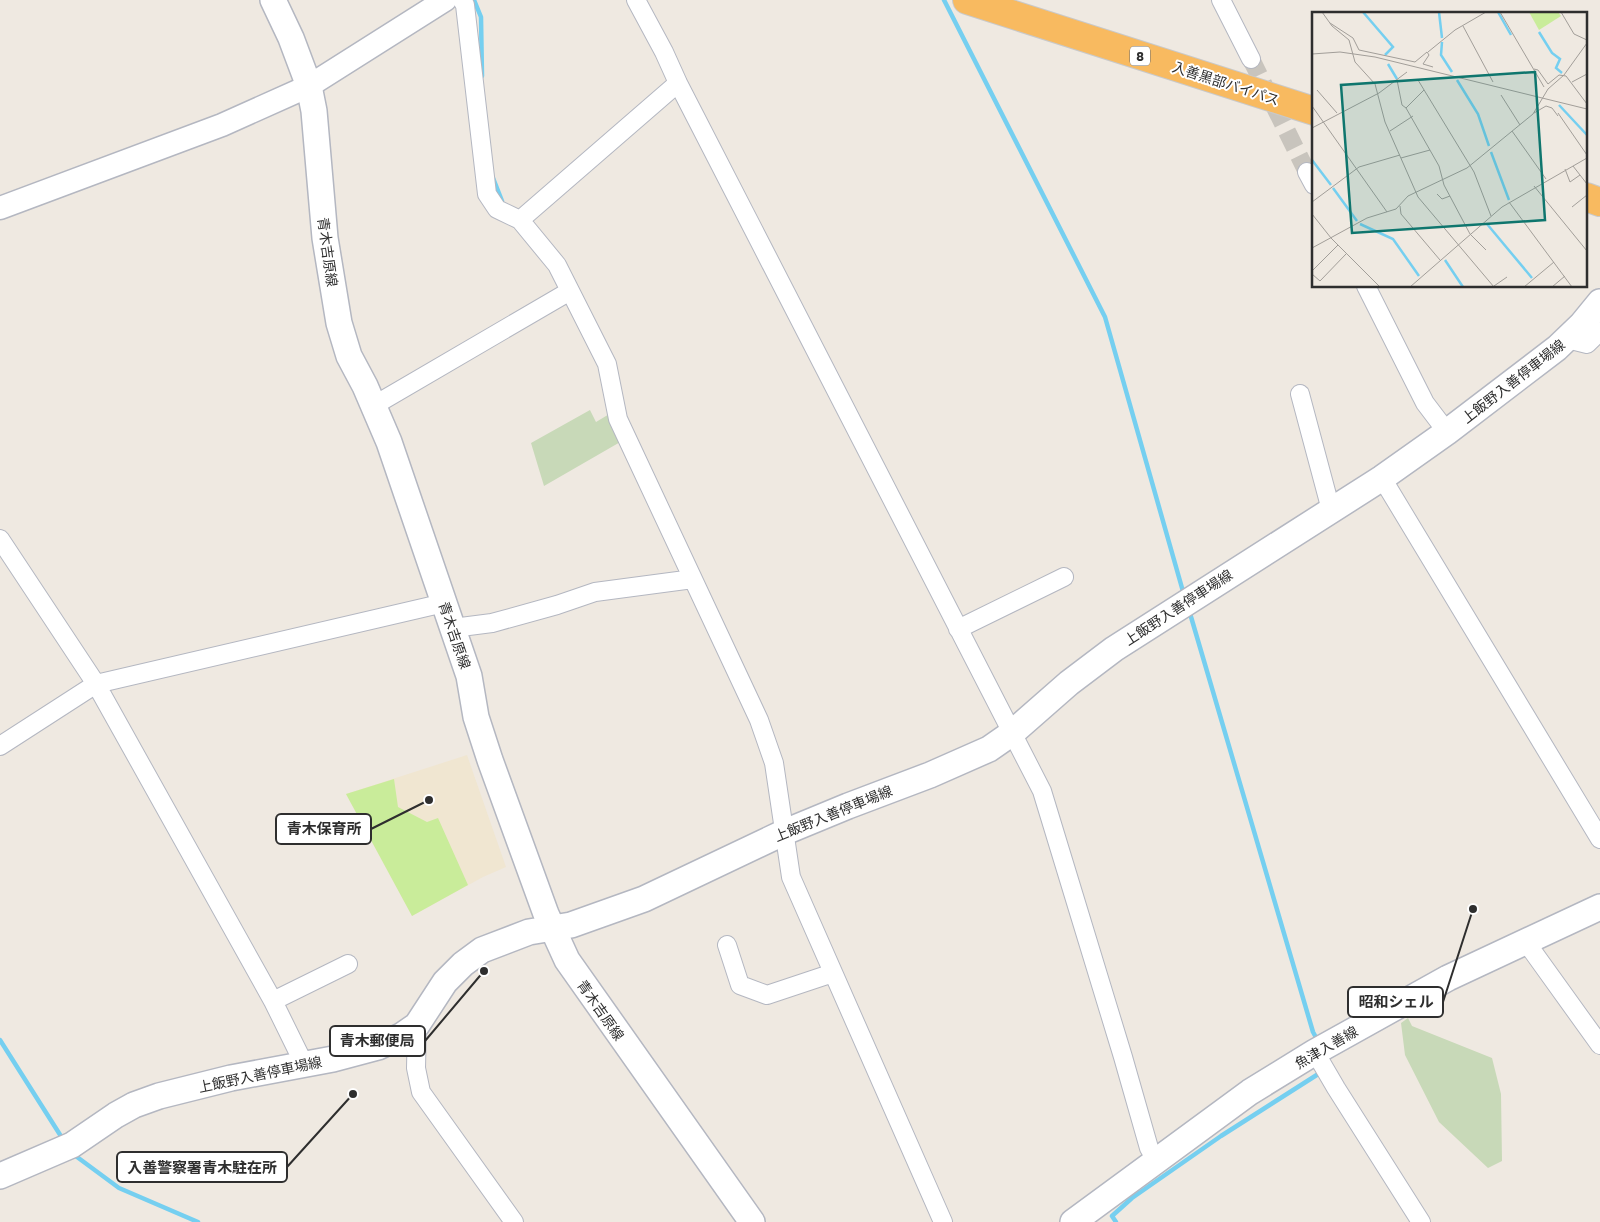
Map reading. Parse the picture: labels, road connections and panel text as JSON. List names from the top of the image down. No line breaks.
{"streets":{"highway":["8","入善黒部バイパス"],"main road":["青木吉原線","上飯野入善停車場線","魚津入善線"]},"crossings":[["青木吉原線","上飯野入善停車場線"]],"places":["青木保育所","昭和シェル","青木郵便局","入善警察署青木駐在所"]}
